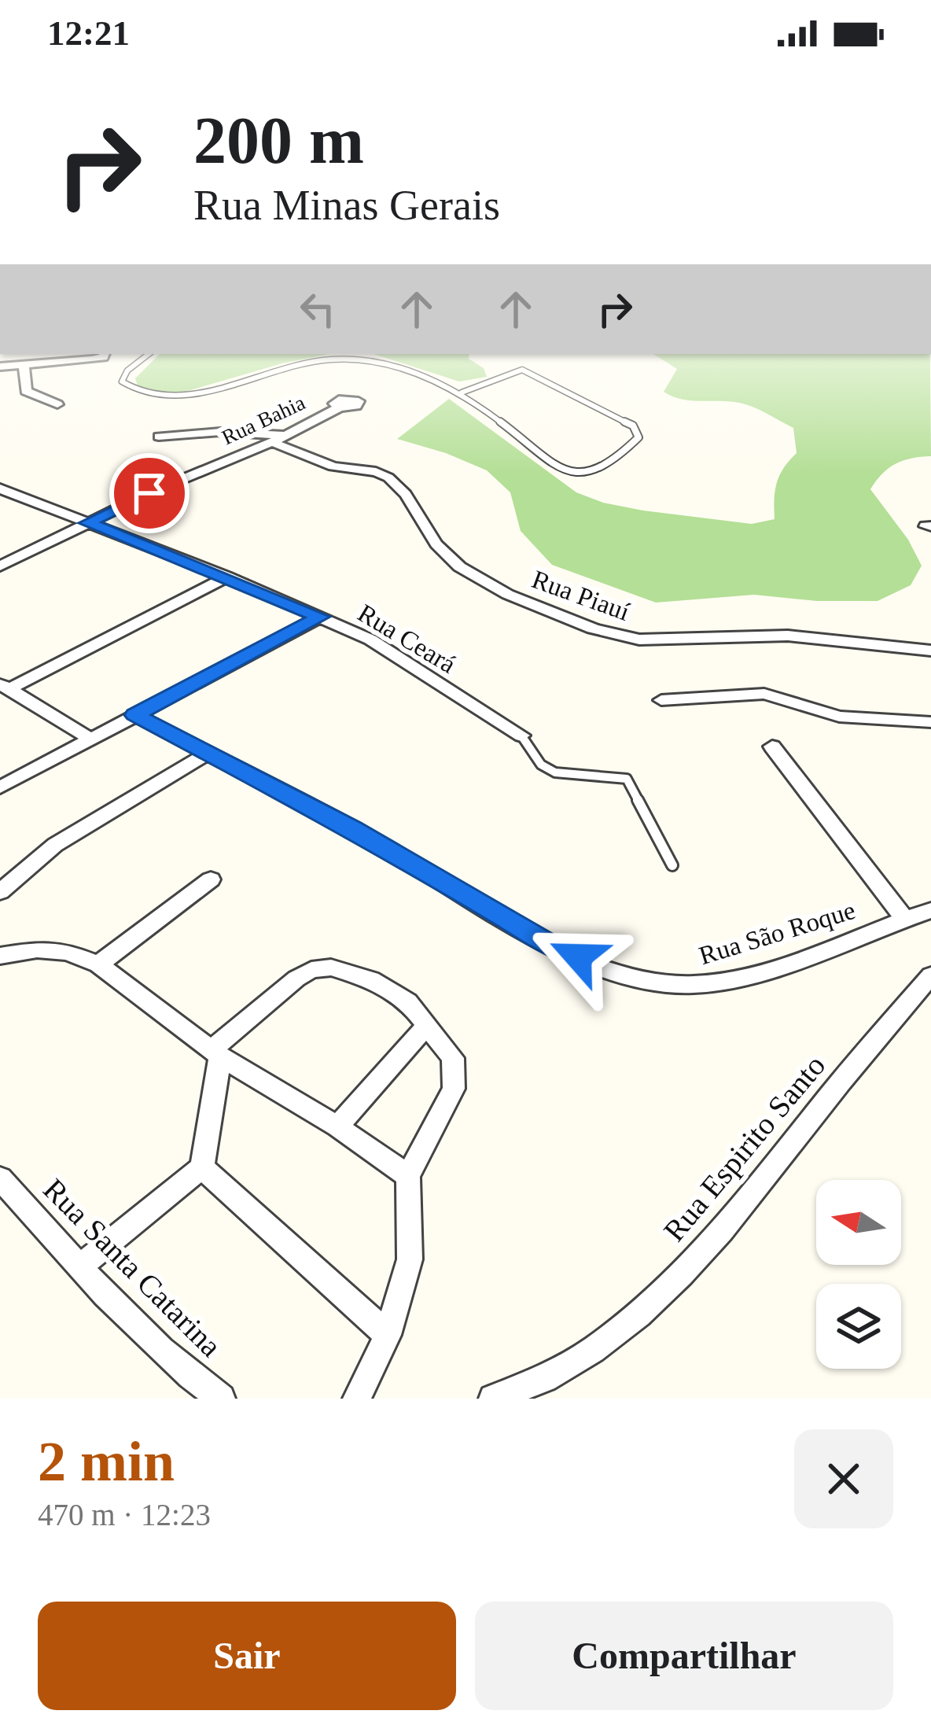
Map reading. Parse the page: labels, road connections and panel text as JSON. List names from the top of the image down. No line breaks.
{"streets":{"street":["Rua Bahia","Rua Piauí","Rua Ceará","Rua São Roque","Rua Espirito Santo","Rua Santa Catarina"]},"crossings":[["Rua Bahia","Rua Piauí"],["Rua Bahia","Rua Ceará"]],"north":"left","page":{"status":"12:21","turn":["200 m","Rua Minas Gerais"],"heading":["2 min","470 m · 12:23"],"buttons":["Sair","Compartilhar"]}}
